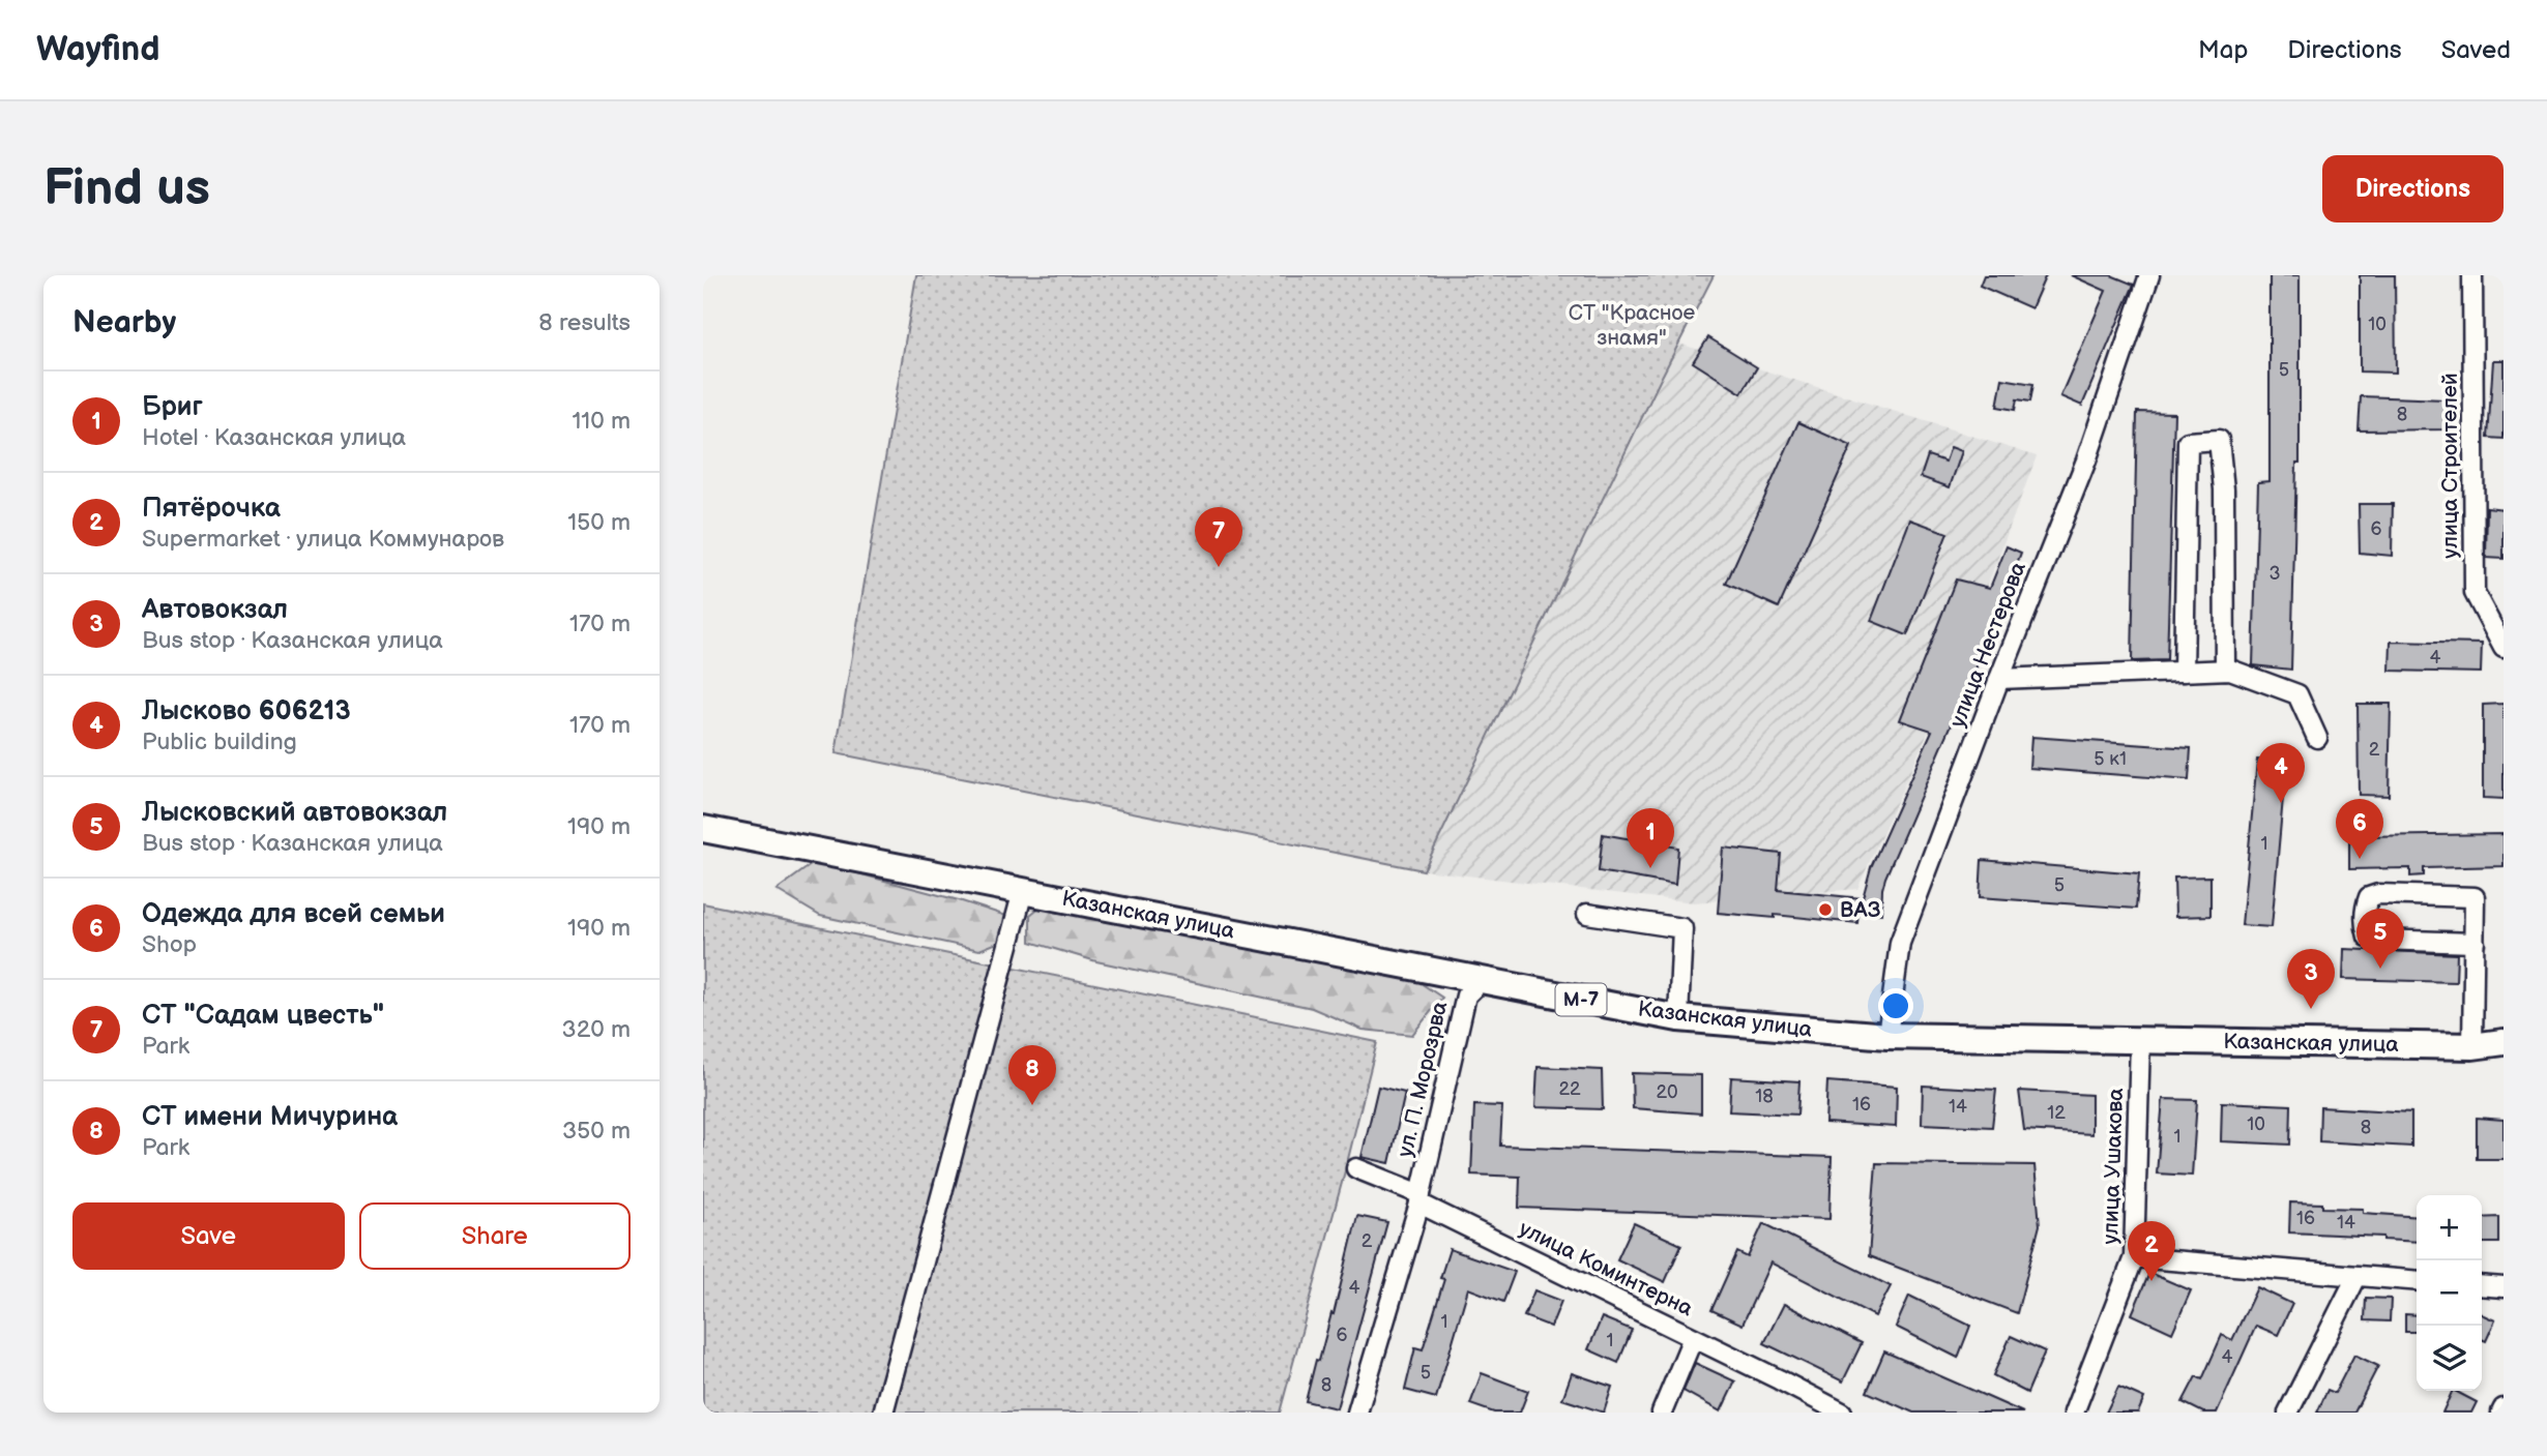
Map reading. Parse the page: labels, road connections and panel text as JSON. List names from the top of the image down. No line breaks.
{"streets":{"highway":["Казанская улица","М-7"],"street":["улица Строителей","улица Нестерова","ул. П. Морозрва","улица Ушакова","улица Коминтерна"]},"crossings":[["улица Нестерова","Казанская улица"],["Казанская улица","ул. П. Морозрва"],["Казанская улица","улица Ушакова"],["ул. П. Морозрва","улица Коминтерна"]],"parks":["СТ \"Красное знамя\""],"places":["ВАЗ"],"house_numbers":["10","5","8","6","3","4","2","5 к1","1","5","22","20","18","16","14","12","10","8","1","16","14","2","4","1","6","1","4","5","8"],"page":{"header":"Wayfind","nav":["Map","Directions","Saved"],"buttons":["Directions",["Save","Share"]],"title":"Find us","heading":["Nearby","8 results"],"list":[{"mark":"1","name":"Бриг","note":"Hotel · Казанская улица","value":"110 m"},{"mark":"2","name":"Пятёрочка","note":"Supermarket · улица Коммунаров","value":"150 m"},{"mark":"3","name":"Автовокзал","note":"Bus stop · Казанская улица","value":"170 m"},{"mark":"4","name":"Лысково 606213","note":"Public building","value":"170 m"},{"mark":"5","name":"Лысковский автовокзал","note":"Bus stop · Казанская улица","value":"190 m"},{"mark":"6","name":"Одежда для всей семьи","note":"Shop","value":"190 m"},{"mark":"7","name":"СТ \"Садам цвесть\"","note":"Park","value":"320 m"},{"mark":"8","name":"СТ имени Мичурина","note":"Park","value":"350 m"}],"pins":["7","4","6","1","5","3","8","2"],"map_buttons":["+","−"]}}
